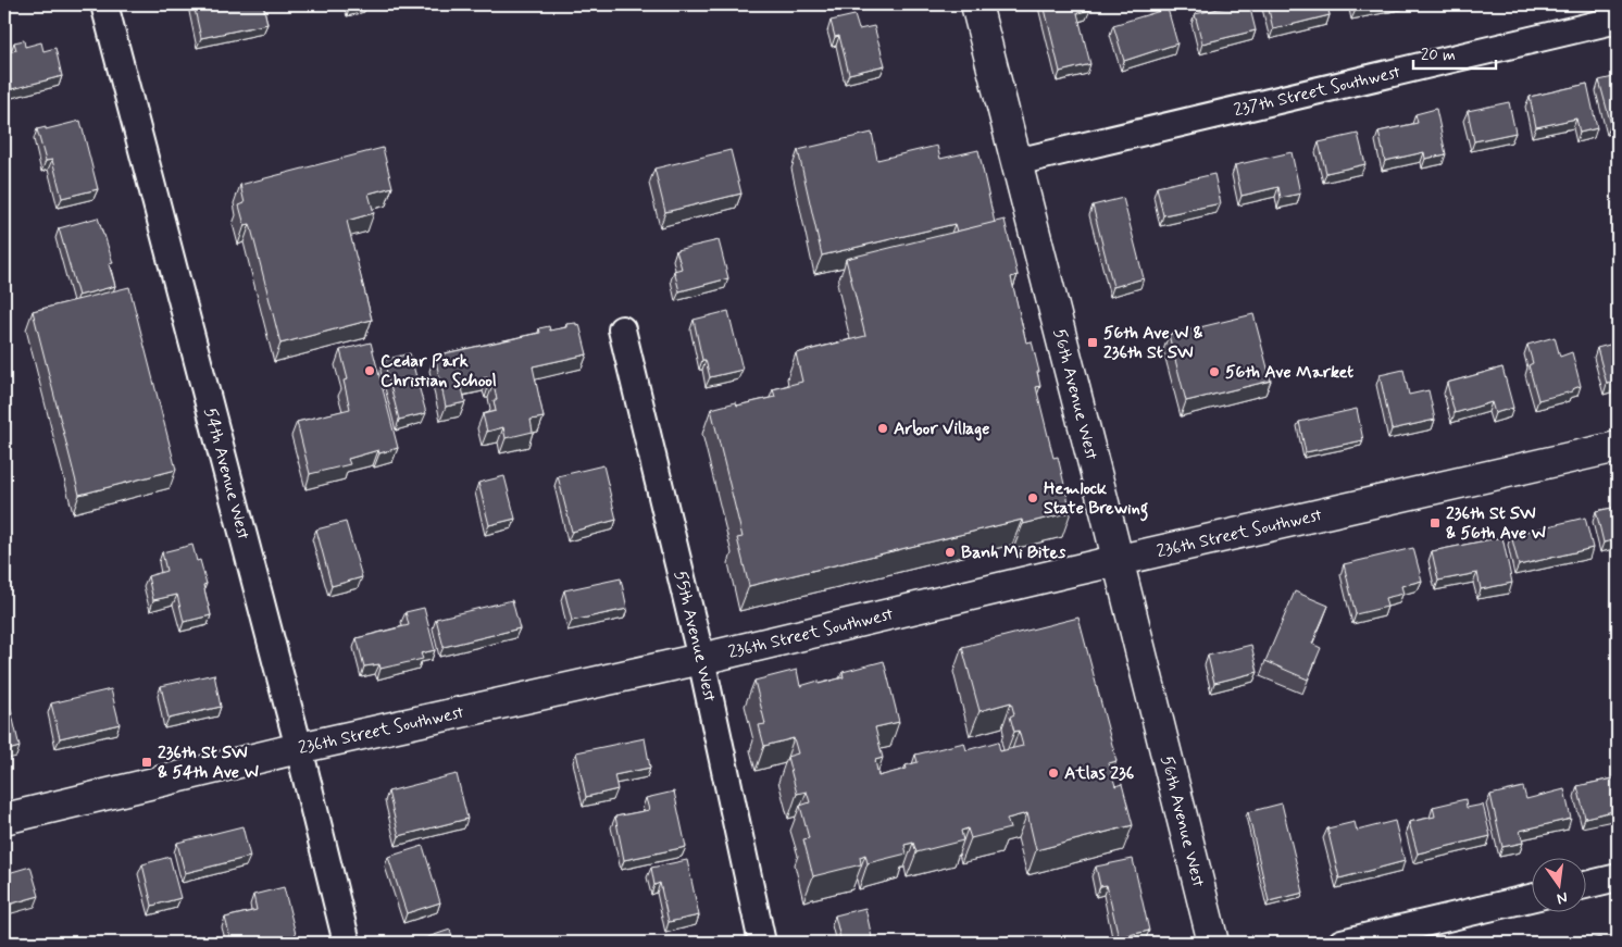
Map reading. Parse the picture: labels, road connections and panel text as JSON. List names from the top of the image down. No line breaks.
{"streets":{"main road":["56th Avenue West","236th Street Southwest"],"street":["237th Street Southwest","54th Avenue West","55th Avenue West"]},"crossings":[["237th Street Southwest","56th Avenue West"],["56th Avenue West","236th Street Southwest"],["54th Avenue West","236th Street Southwest"],["236th Street Southwest","55th Avenue West"]],"places":{"transit":["56th Ave W & 236th St SW","236th St SW & 56th Ave W","236th St SW & 54th Ave W"],"other":["Cedar Park Christian School","56th Ave Market","Arbor Village","Hemlock State Brewing","Banh Mi Bites","Atlas 236"]},"scale_bar":"20 m","north":"bottom"}
